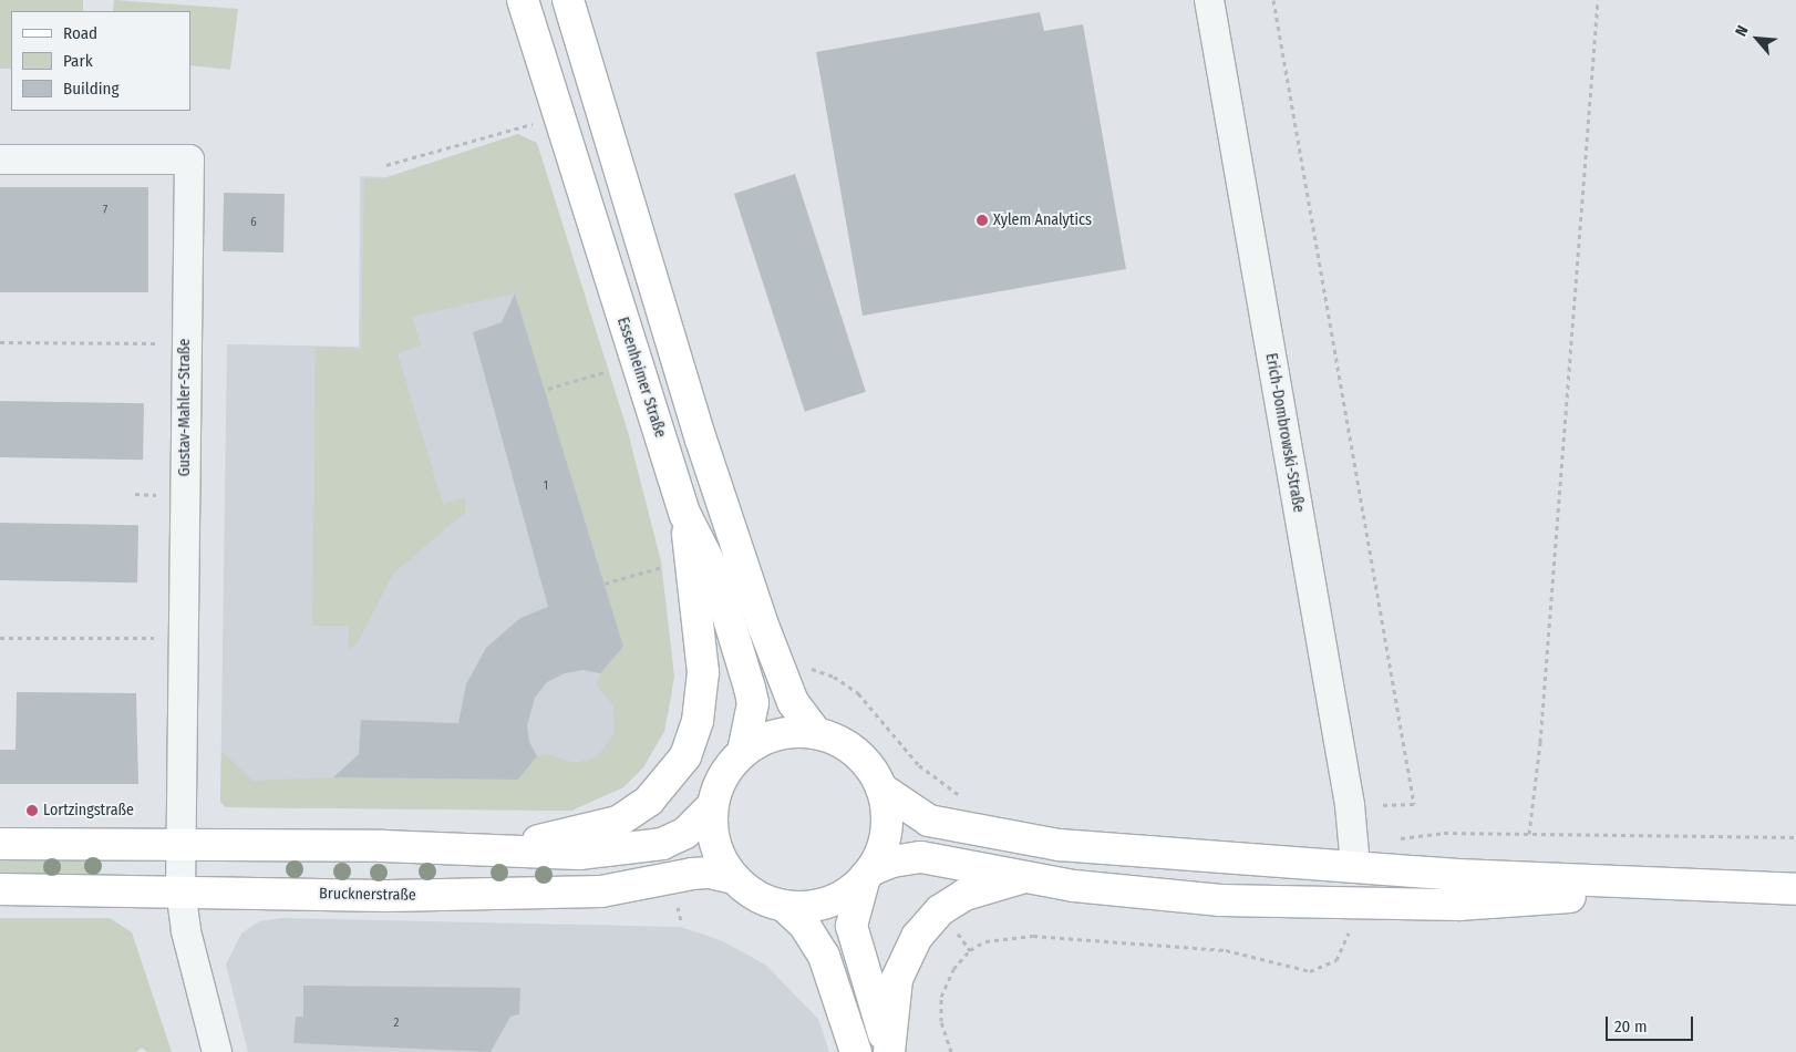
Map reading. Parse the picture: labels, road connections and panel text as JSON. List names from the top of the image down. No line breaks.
{"streets":{"main road":["Essenheimer Straße","Brucknerstraße"],"street":["Gustav-Mahler-Straße","Erich-Dombrowski-Straße"]},"crossings":[["Essenheimer Straße","Brucknerstraße"]],"places":["Xylem Analytics","Lortzingstraße"],"house_numbers":["7","6","1","2"],"legend":["Road","Park","Building"],"scale_bar":"20 m","north":"top left"}
